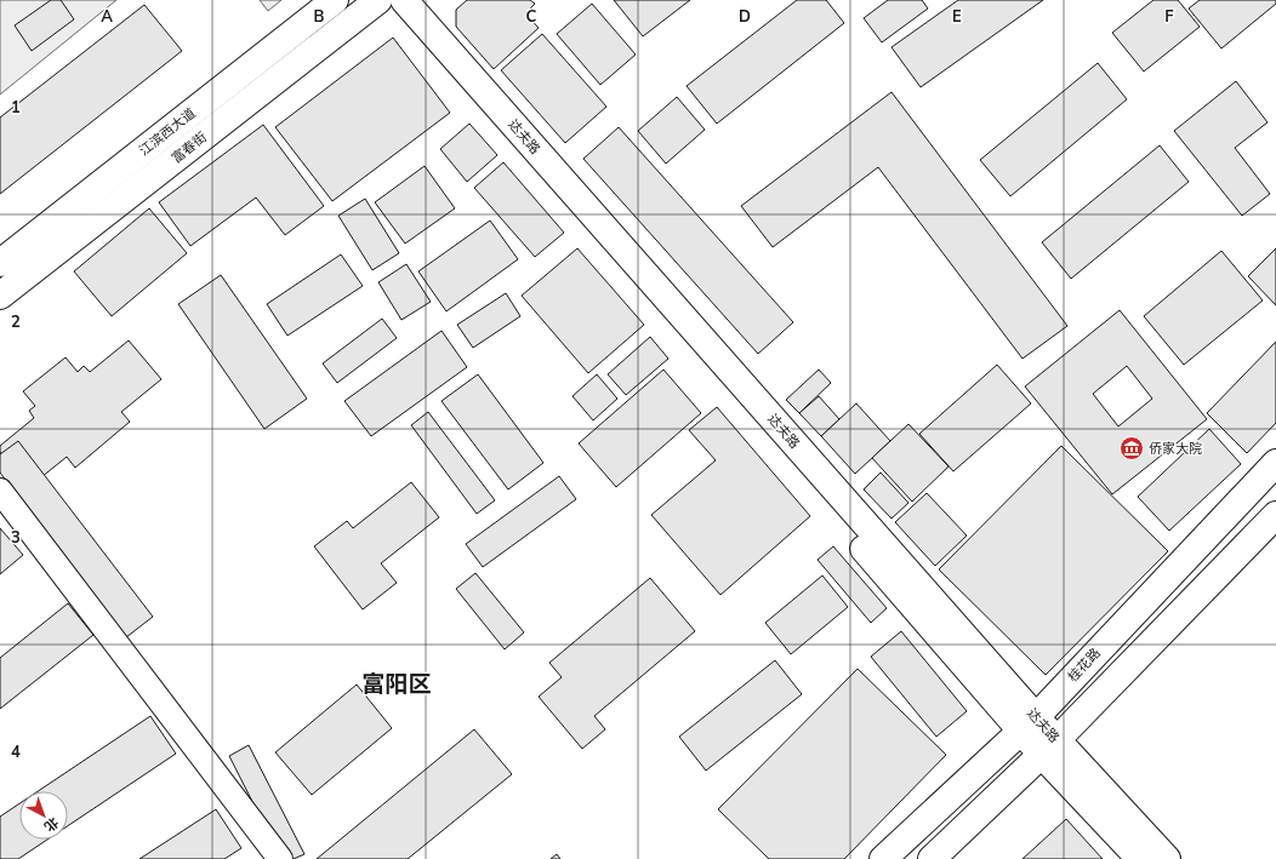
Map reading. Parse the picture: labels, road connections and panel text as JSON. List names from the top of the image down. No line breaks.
{"streets":{"street":["江滨西大道","达夫路","富春街","桂花路"]},"crossings":[["达夫路","桂花路"]],"districts":["富阳区"],"places":{"museum":["侨家大院"]},"north":"bottom right","grid":{"columns":["A","B","C","D","E","F"],"rows":["1","2","3","4"]}}
